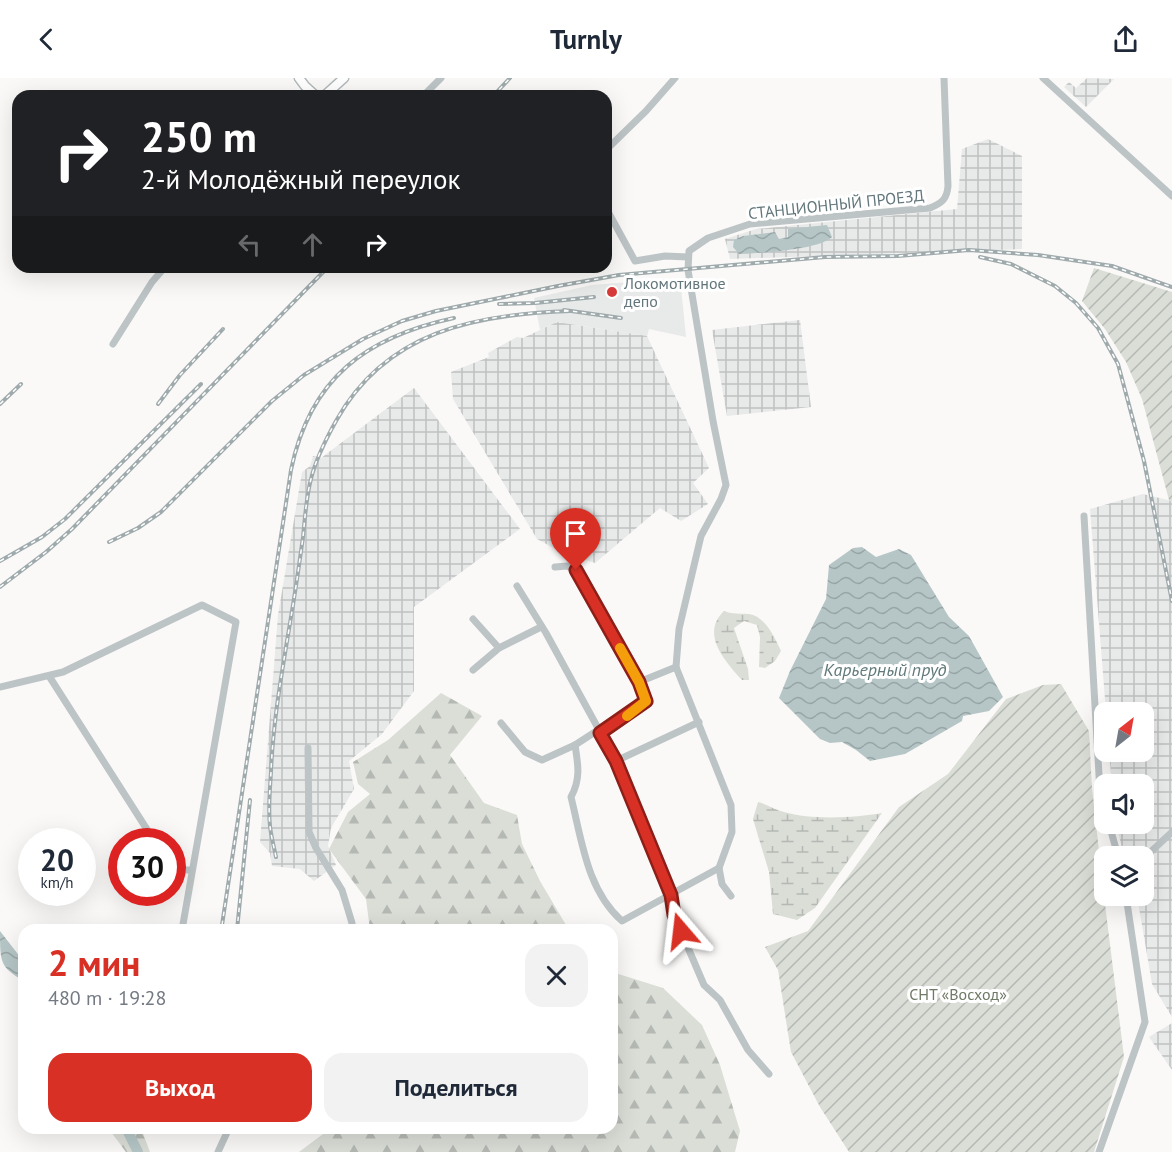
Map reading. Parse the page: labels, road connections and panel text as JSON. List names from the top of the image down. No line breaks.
{"streets":{"street":["СТАНЦИОННЫЙ ПРОЕЗД"]},"water":["Карьерный пруд"],"parks":["СНТ «Восход»"],"places":["Локомотивное депо"],"north":"top right","page":{"header":"Turnly","turn":["250 m","2-й Молодёжный переулок"],"speed":"20 km/h","limit":"30","heading":["2 мин","480 m · 19:28"],"buttons":["Выход","Поделиться"]}}
